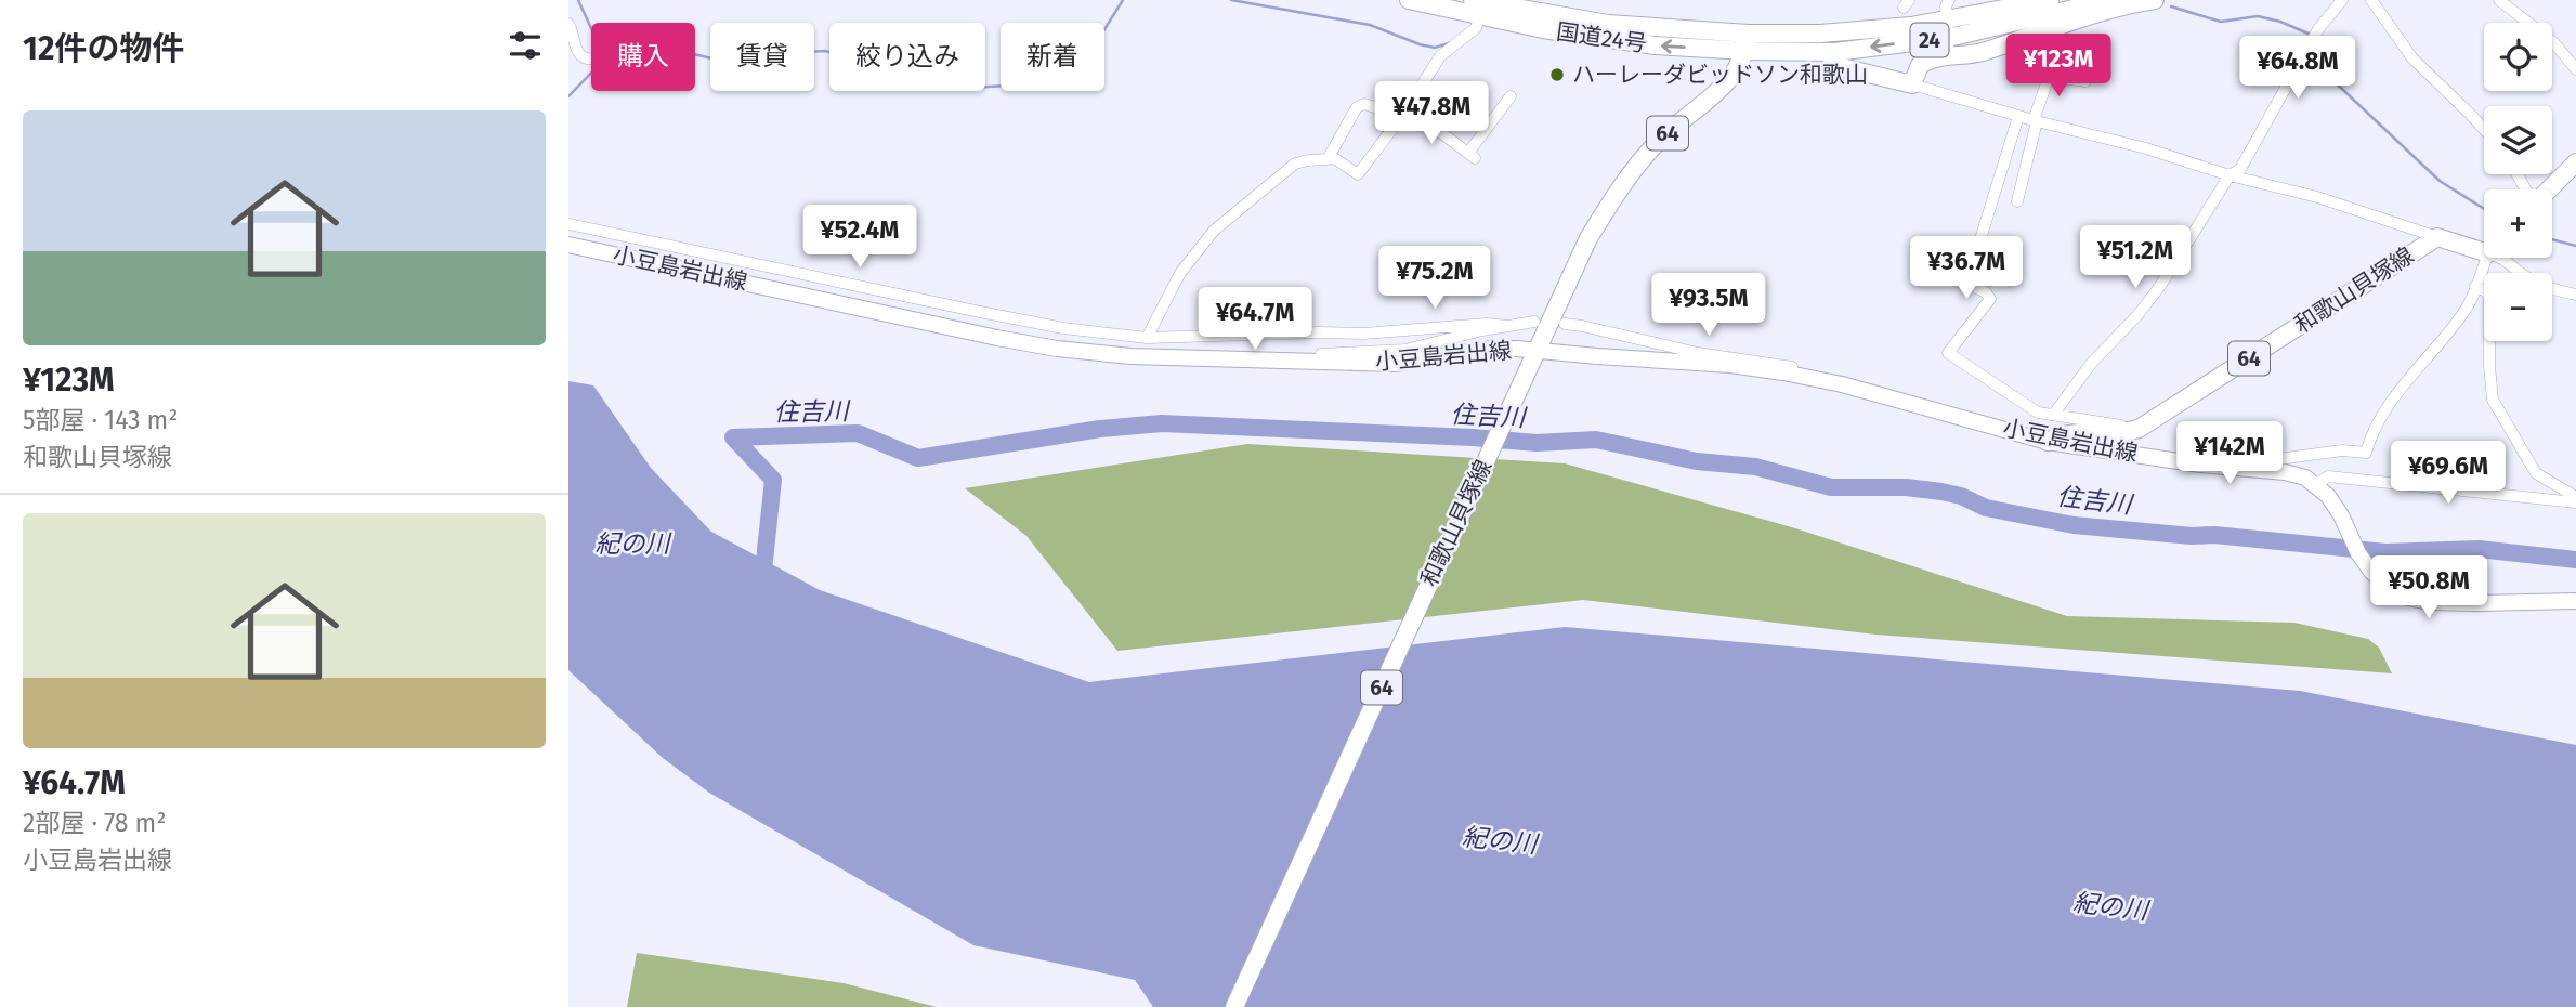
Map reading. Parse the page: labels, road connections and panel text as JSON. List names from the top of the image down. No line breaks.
{"streets":{"main road":["国道24号","24","64","小豆島岩出線","和歌山貝塚線"]},"crossings":[["国道24号","和歌山貝塚線"],["小豆島岩出線","和歌山貝塚線"]],"water":["住吉川","紀の川"],"places":["ハーレーダビッドソン和歌山"],"page":{"heading":"12件の物件","map_buttons":["+","−"],"chip":["購入","賃貸","絞り込み","新着"],"price":["¥123M","¥64.8M","¥47.8M","¥52.4M","¥51.2M","¥36.7M","¥75.2M","¥93.5M","¥64.7M","¥142M","¥69.6M","¥50.8M"],"list":[{"name":"¥123M","note":"5部屋 · 143 m² · 和歌山貝塚線"},{"name":"¥64.7M","note":"2部屋 · 78 m² · 小豆島岩出線"}]}}
